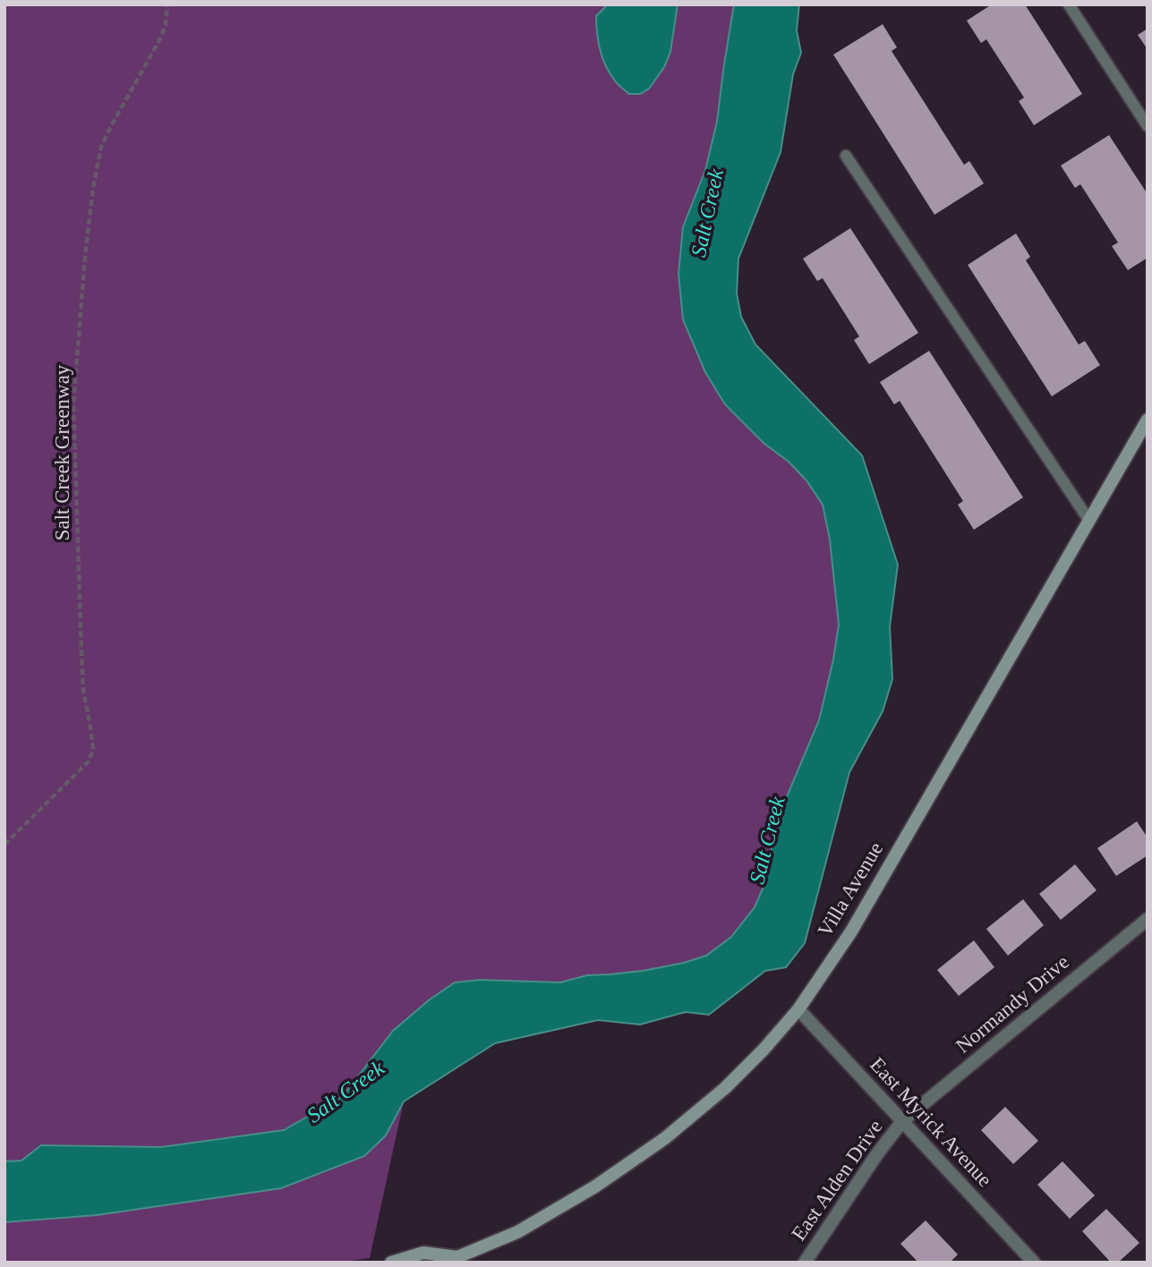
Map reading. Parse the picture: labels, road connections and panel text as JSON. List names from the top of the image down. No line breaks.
{"streets":{"main road":["Villa Avenue"],"street":["Normandy Drive","East Myrick Avenue","East Alden Drive"],"path":["Salt Creek Greenway"]},"crossings":[["Villa Avenue","East Myrick Avenue"],["Normandy Drive","East Myrick Avenue"],["Normandy Drive","East Alden Drive"],["East Myrick Avenue","East Alden Drive"]],"water":["Salt Creek"]}
